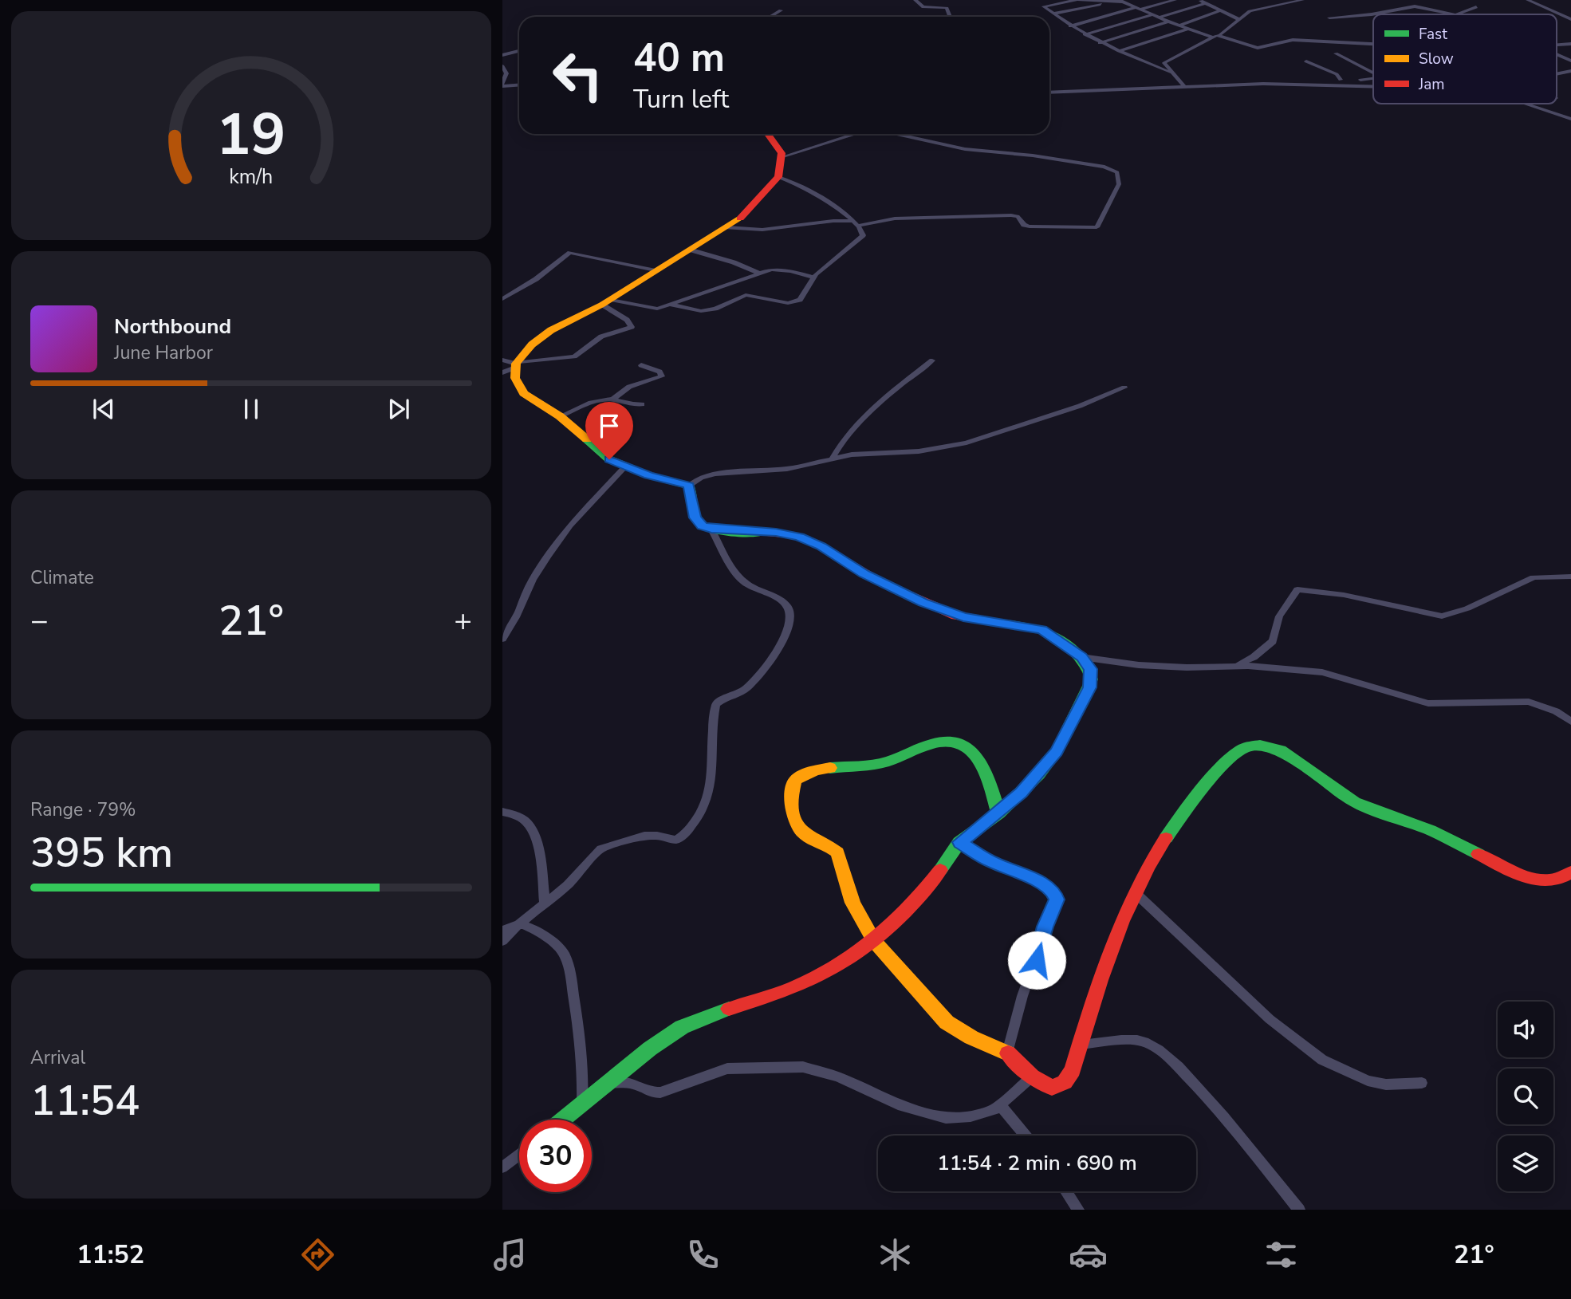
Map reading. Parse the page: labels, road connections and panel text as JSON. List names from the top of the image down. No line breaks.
{"legend":["Fast","Slow","Jam"],"page":{"turn":["40 m","Turn left"],"song":["Northbound","June Harbor"],"tile":["Climate",["Range · 79%","395 km"],["Arrival","11:54"]],"heat":["−","21°","+"],"limit":"30","trip":"11:54 · 2 min · 690 m","tabs":["11:52","21°"],"gauge":["19","km/h"]}}
